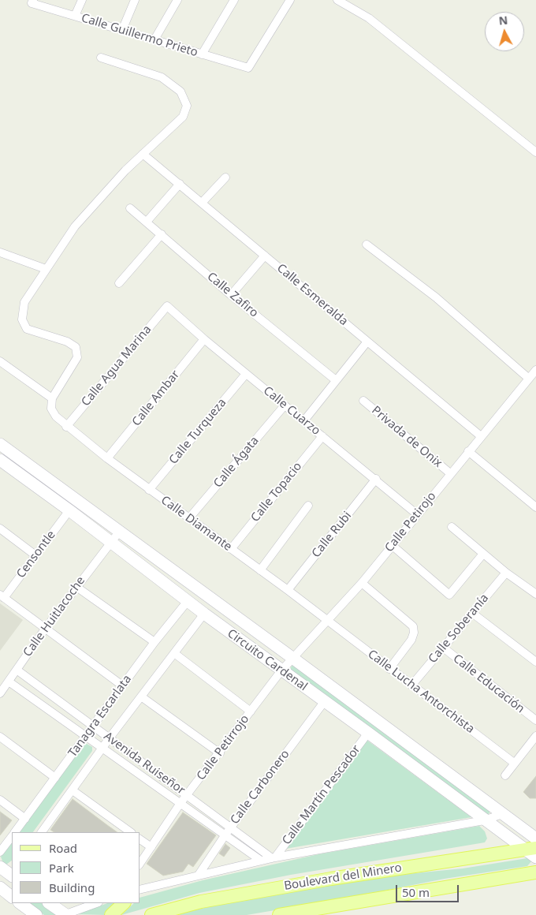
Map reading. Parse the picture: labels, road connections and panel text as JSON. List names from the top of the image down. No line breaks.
{"streets":{"main road":["Boulevard del Minero"],"street":["Calle Guillermo Prieto","Calle Zafiro","Calle Esmeralda","Calle Agua Marina","Calle Ambar","Calle Cuarzo","Calle Turqueza","Privada de Onix","Calle Ágata","Calle Topacio","Calle Petirojo","Calle Diamante","Calle Rubi","Censontle","Calle Huitlacoche","Calle Soberanía","Circuito Cardenal","Calle Educación","Calle Lucha Antorchista","Tanagra Escarlata","Calle Petirrojo","Avenida Ruiseñor","Calle Carbonero","Calle Martín Pescador"]},"crossings":[["Calle Esmeralda","Calle Petirojo"],["Calle Agua Marina","Calle Cuarzo"],["Calle Agua Marina","Calle Diamante"],["Calle Ambar","Calle Cuarzo"],["Calle Ambar","Calle Diamante"],["Calle Cuarzo","Calle Turqueza"],["Calle Cuarzo","Calle Ágata"],["Calle Cuarzo","Calle Topacio"],["Calle Cuarzo","Calle Petirojo"],["Calle Cuarzo","Calle Rubi"],["Calle Turqueza","Calle Diamante"],["Privada de Onix","Calle Petirojo"],["Calle Ágata","Calle Diamante"],["Calle Topacio","Calle Diamante"],["Calle Petirojo","Calle Diamante"],["Calle Petirojo","Circuito Cardenal"],["Calle Petirojo","Calle Lucha Antorchista"],["Calle Petirojo","Calle Petirrojo"],["Calle Diamante","Calle Rubi"],["Calle Diamante","Calle Lucha Antorchista"],["Censontle","Circuito Cardenal"],["Calle Huitlacoche","Circuito Cardenal"],["Calle Huitlacoche","Avenida Ruiseñor"],["Calle Soberanía","Calle Educación"],["Calle Soberanía","Calle Lucha Antorchista"],["Circuito Cardenal","Tanagra Escarlata"],["Circuito Cardenal","Calle Petirrojo"],["Circuito Cardenal","Calle Carbonero"],["Circuito Cardenal","Calle Martín Pescador"],["Circuito Cardenal","Boulevard del Minero"],["Tanagra Escarlata","Avenida Ruiseñor"],["Calle Petirrojo","Avenida Ruiseñor"],["Avenida Ruiseñor","Calle Carbonero"],["Avenida Ruiseñor","Calle Martín Pescador"]],"legend":["Road","Park","Building"],"scale_bar":"50 m","north":"top"}
